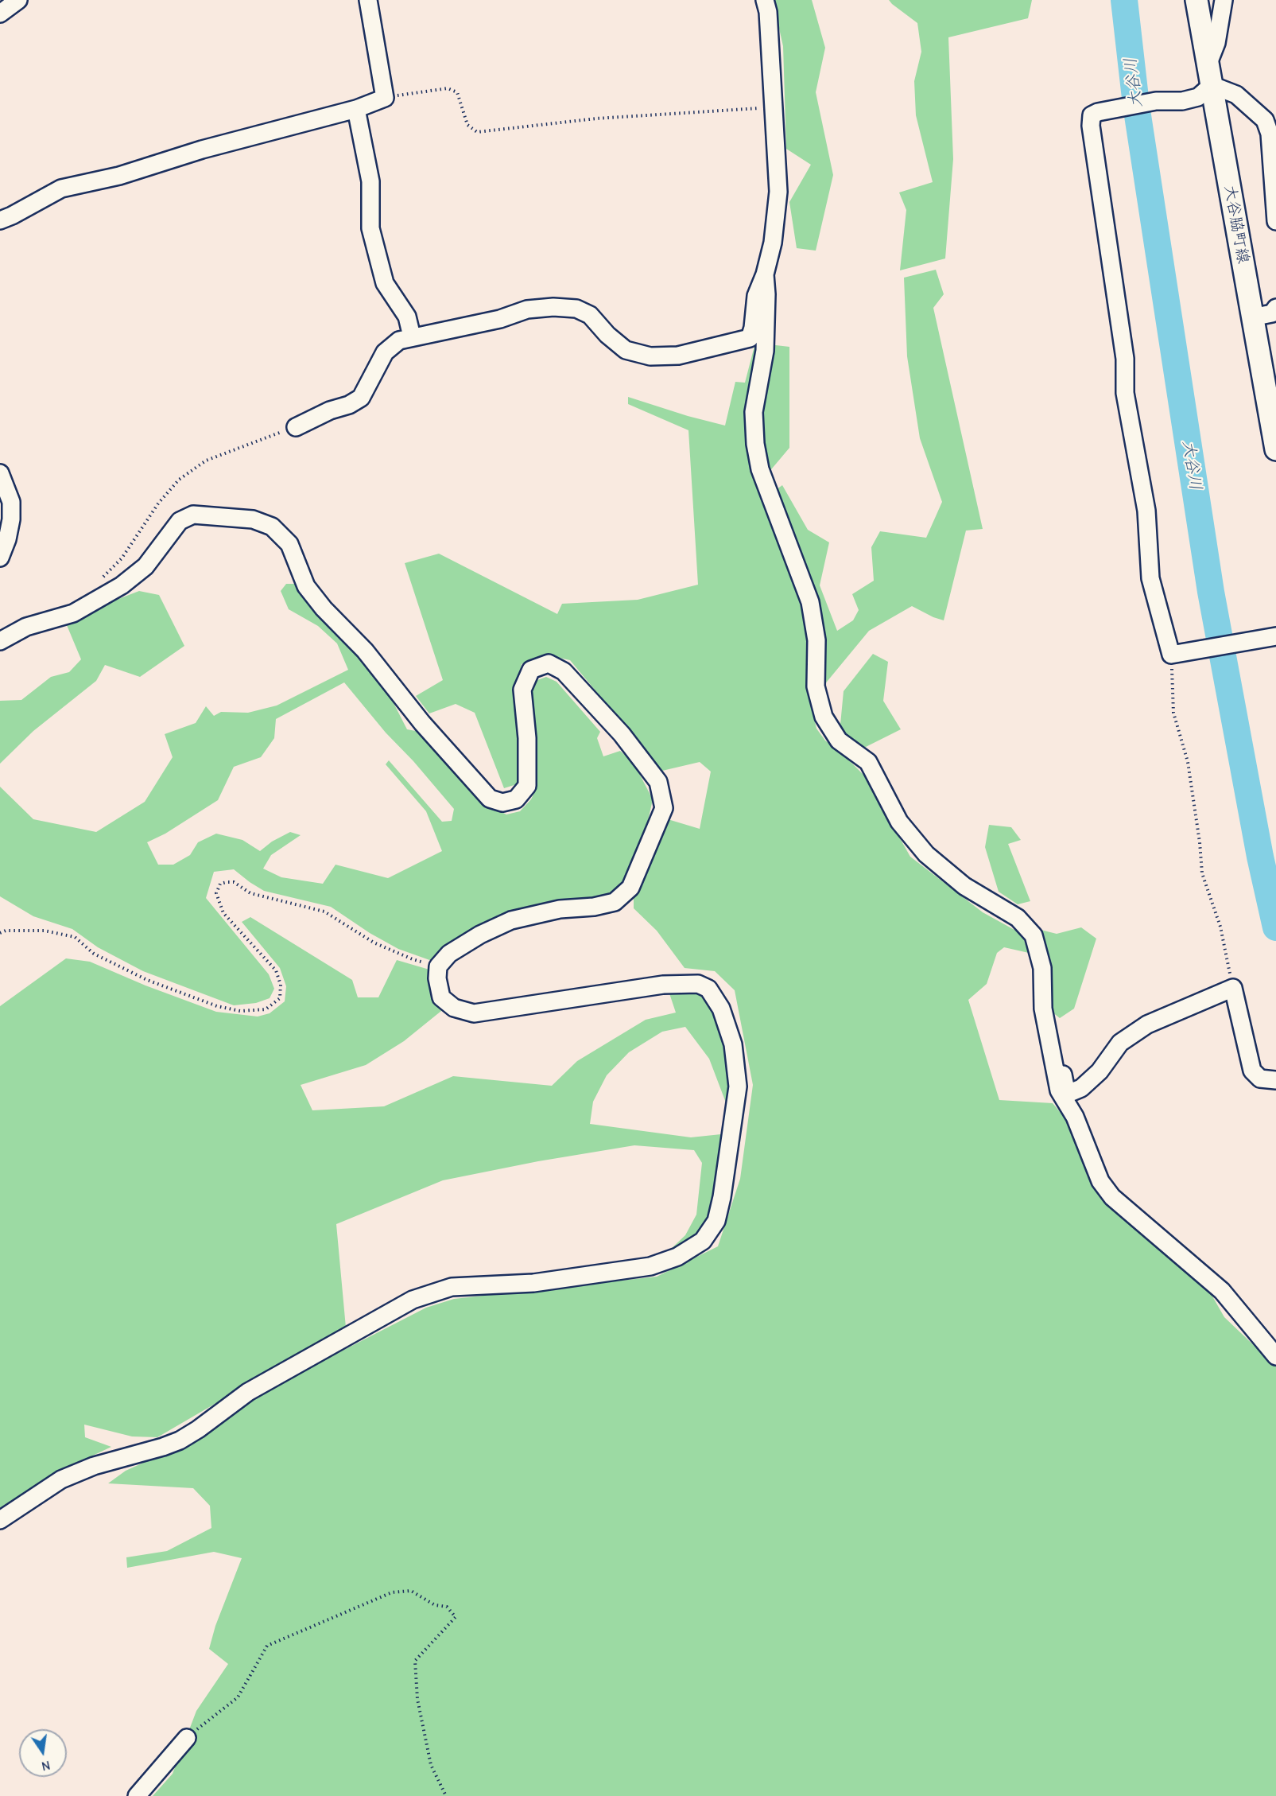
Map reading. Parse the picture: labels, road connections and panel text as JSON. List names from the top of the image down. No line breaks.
{"streets":{"main road":["大谷脇町線"]},"water":["大谷川"],"north":"bottom"}
